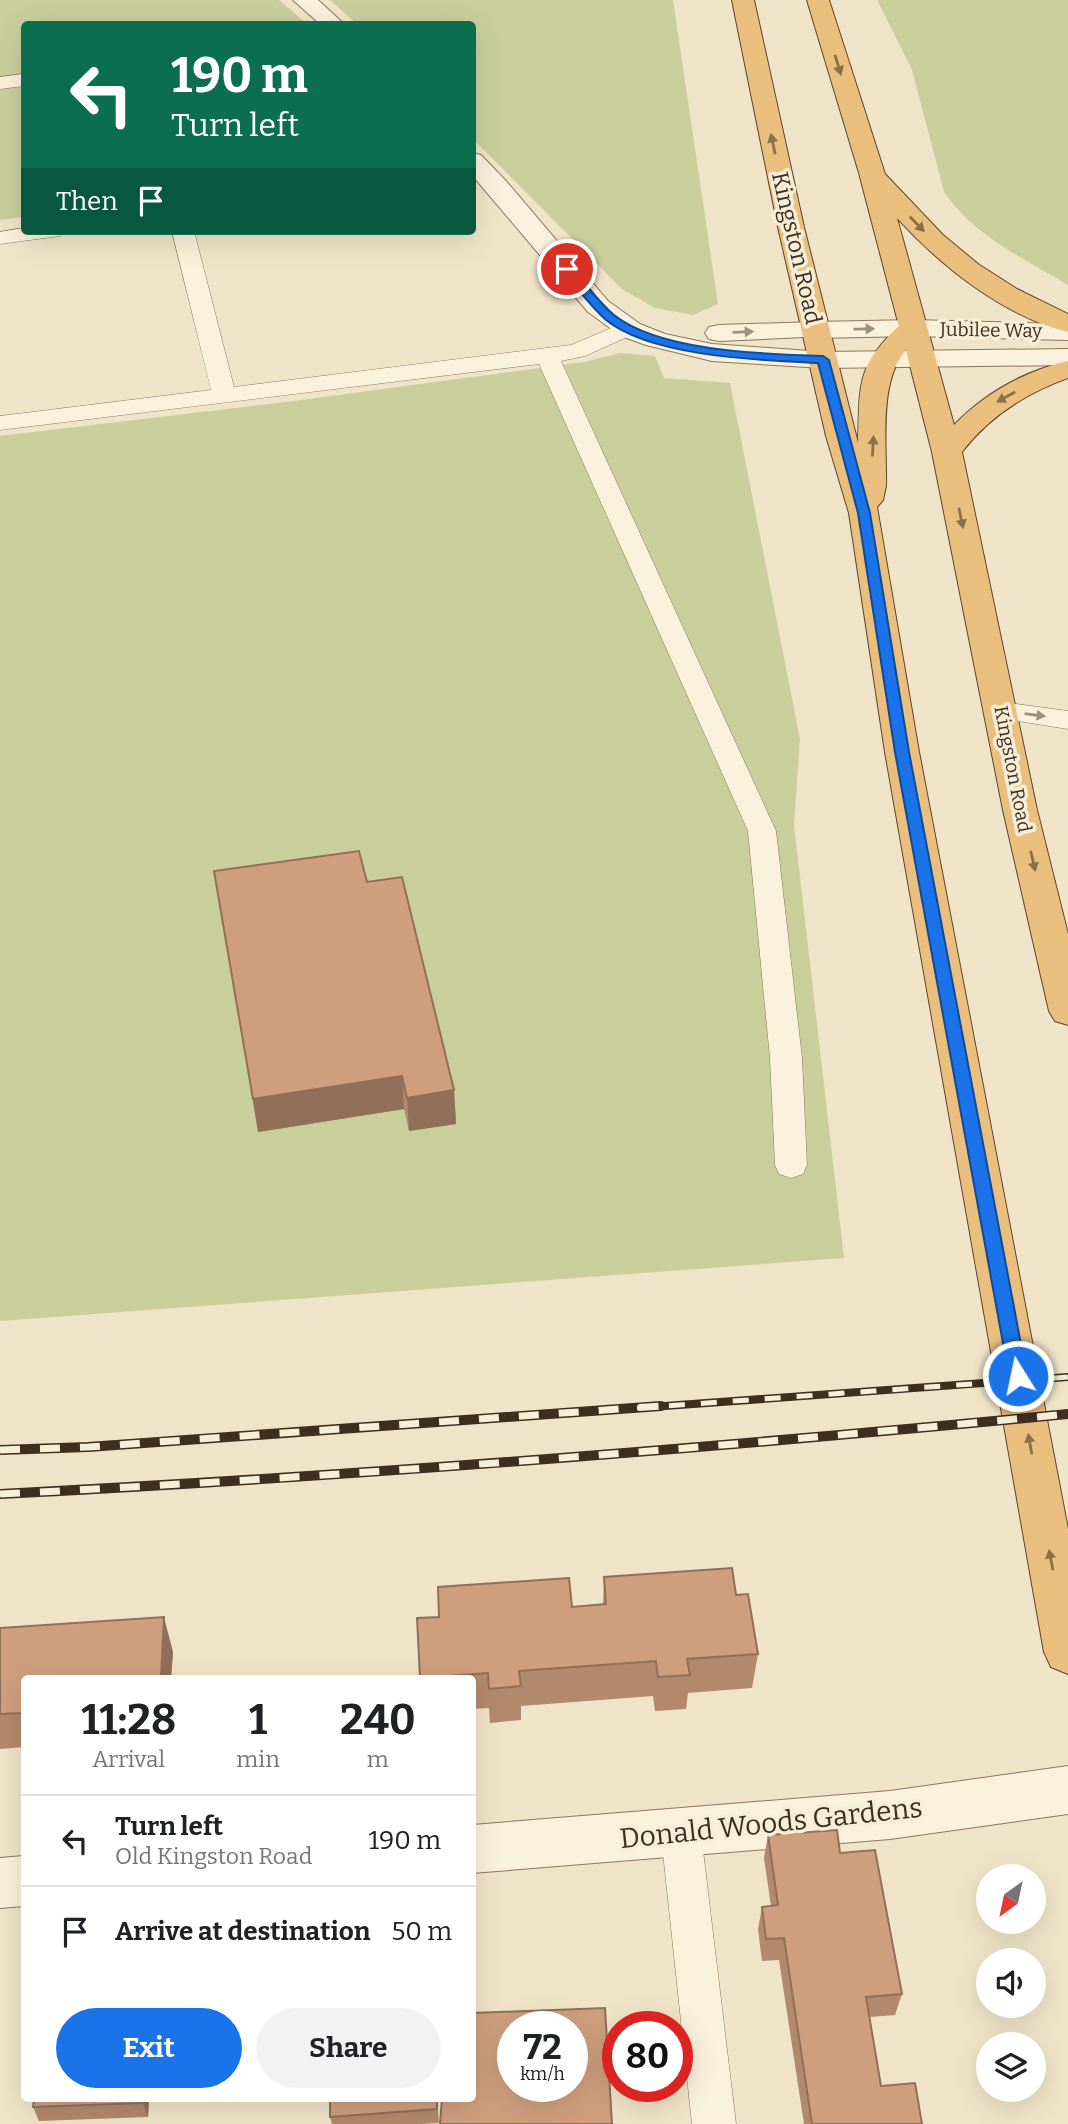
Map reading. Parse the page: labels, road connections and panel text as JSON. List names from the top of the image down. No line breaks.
{"streets":{"highway":["Kingston Road"],"street":["Jubilee Way","Donald Woods Gardens"]},"crossings":[["Kingston Road","Jubilee Way"]],"north":"bottom left","page":{"turn":["190 m","Turn left"],"then":"Then","eta":["11:28","Arrival","1","min","240","m"],"list":[{"name":"Turn left","note":"Old Kingston Road","value":"190 m"},{"name":"Arrive at destination","value":"50 m"}],"buttons":["Exit","Share"],"speed":"72 km/h","limit":"80"}}
